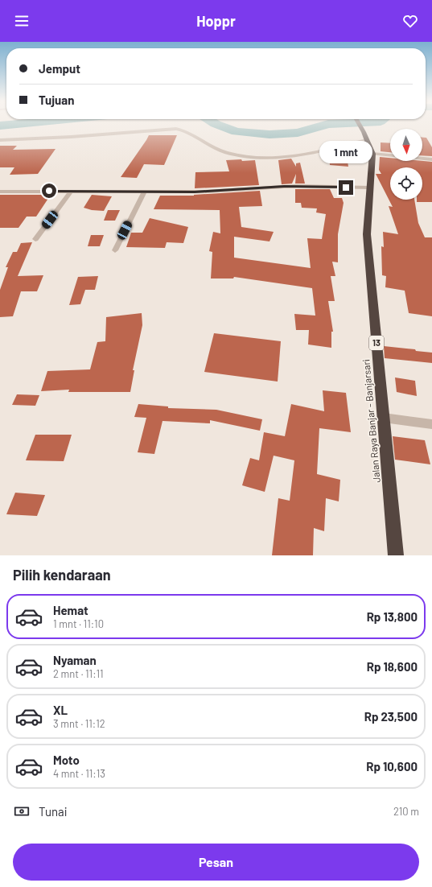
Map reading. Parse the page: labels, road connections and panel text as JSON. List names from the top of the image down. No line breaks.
{"streets":{"highway":["13","Jalan Raya Banjar - Banjarsari"]},"north":"bottom","page":{"header":"Hoppr","banner":["Jemput","Tujuan"],"bubble":"1 mnt","heading":"Pilih kendaraan","list":[{"name":"Hemat","note":"1 mnt · 11:10","value":"Rp 13,800"},{"name":"Nyaman","note":"2 mnt · 11:11","value":"Rp 18,600"},{"name":"XL","note":"3 mnt · 11:12","value":"Rp 23,500"},{"name":"Moto","note":"4 mnt · 11:13","value":"Rp 10,600"}],"pay":["Tunai","210 m"],"buttons":"Pesan"}}
